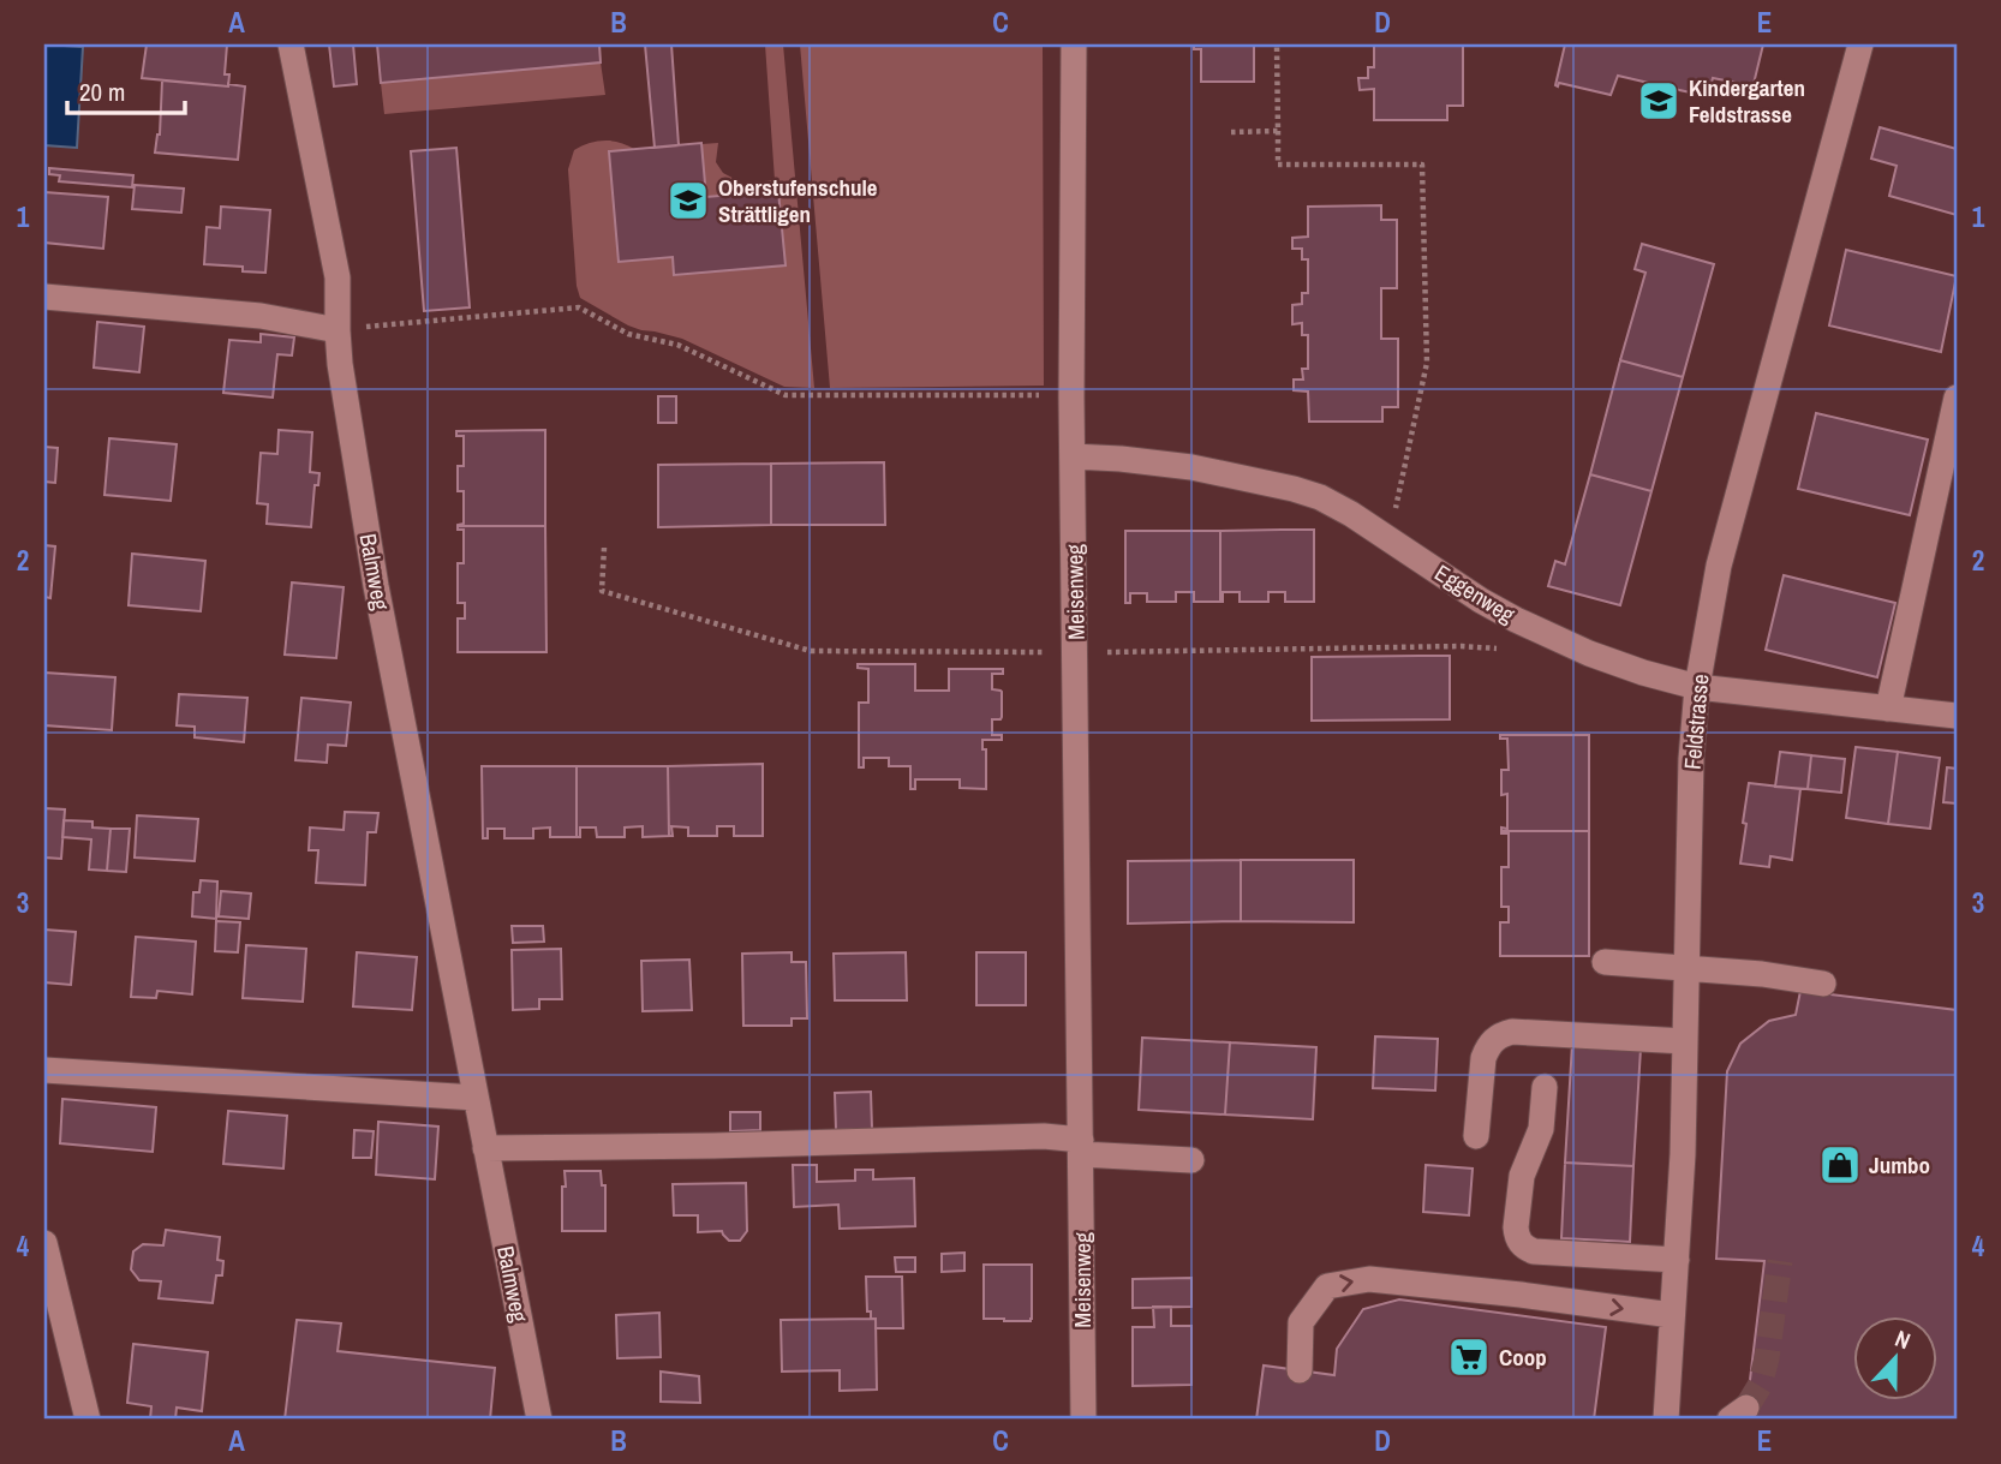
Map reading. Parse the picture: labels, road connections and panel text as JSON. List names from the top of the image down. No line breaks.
{"streets":{"street":["Balmweg","Meisenweg","Eggenweg","Feldstrasse"]},"crossings":[["Meisenweg","Eggenweg"],["Eggenweg","Feldstrasse"]],"places":{"school or university":["Kindergarten Feldstrasse","Oberstufenschule Strättligen"],"shop":["Jumbo"],"supermarket":["Coop"]},"scale_bar":"20 m","north":"top","grid":{"columns":["A","B","C","D","E"],"rows":["1","2","3","4"]}}
